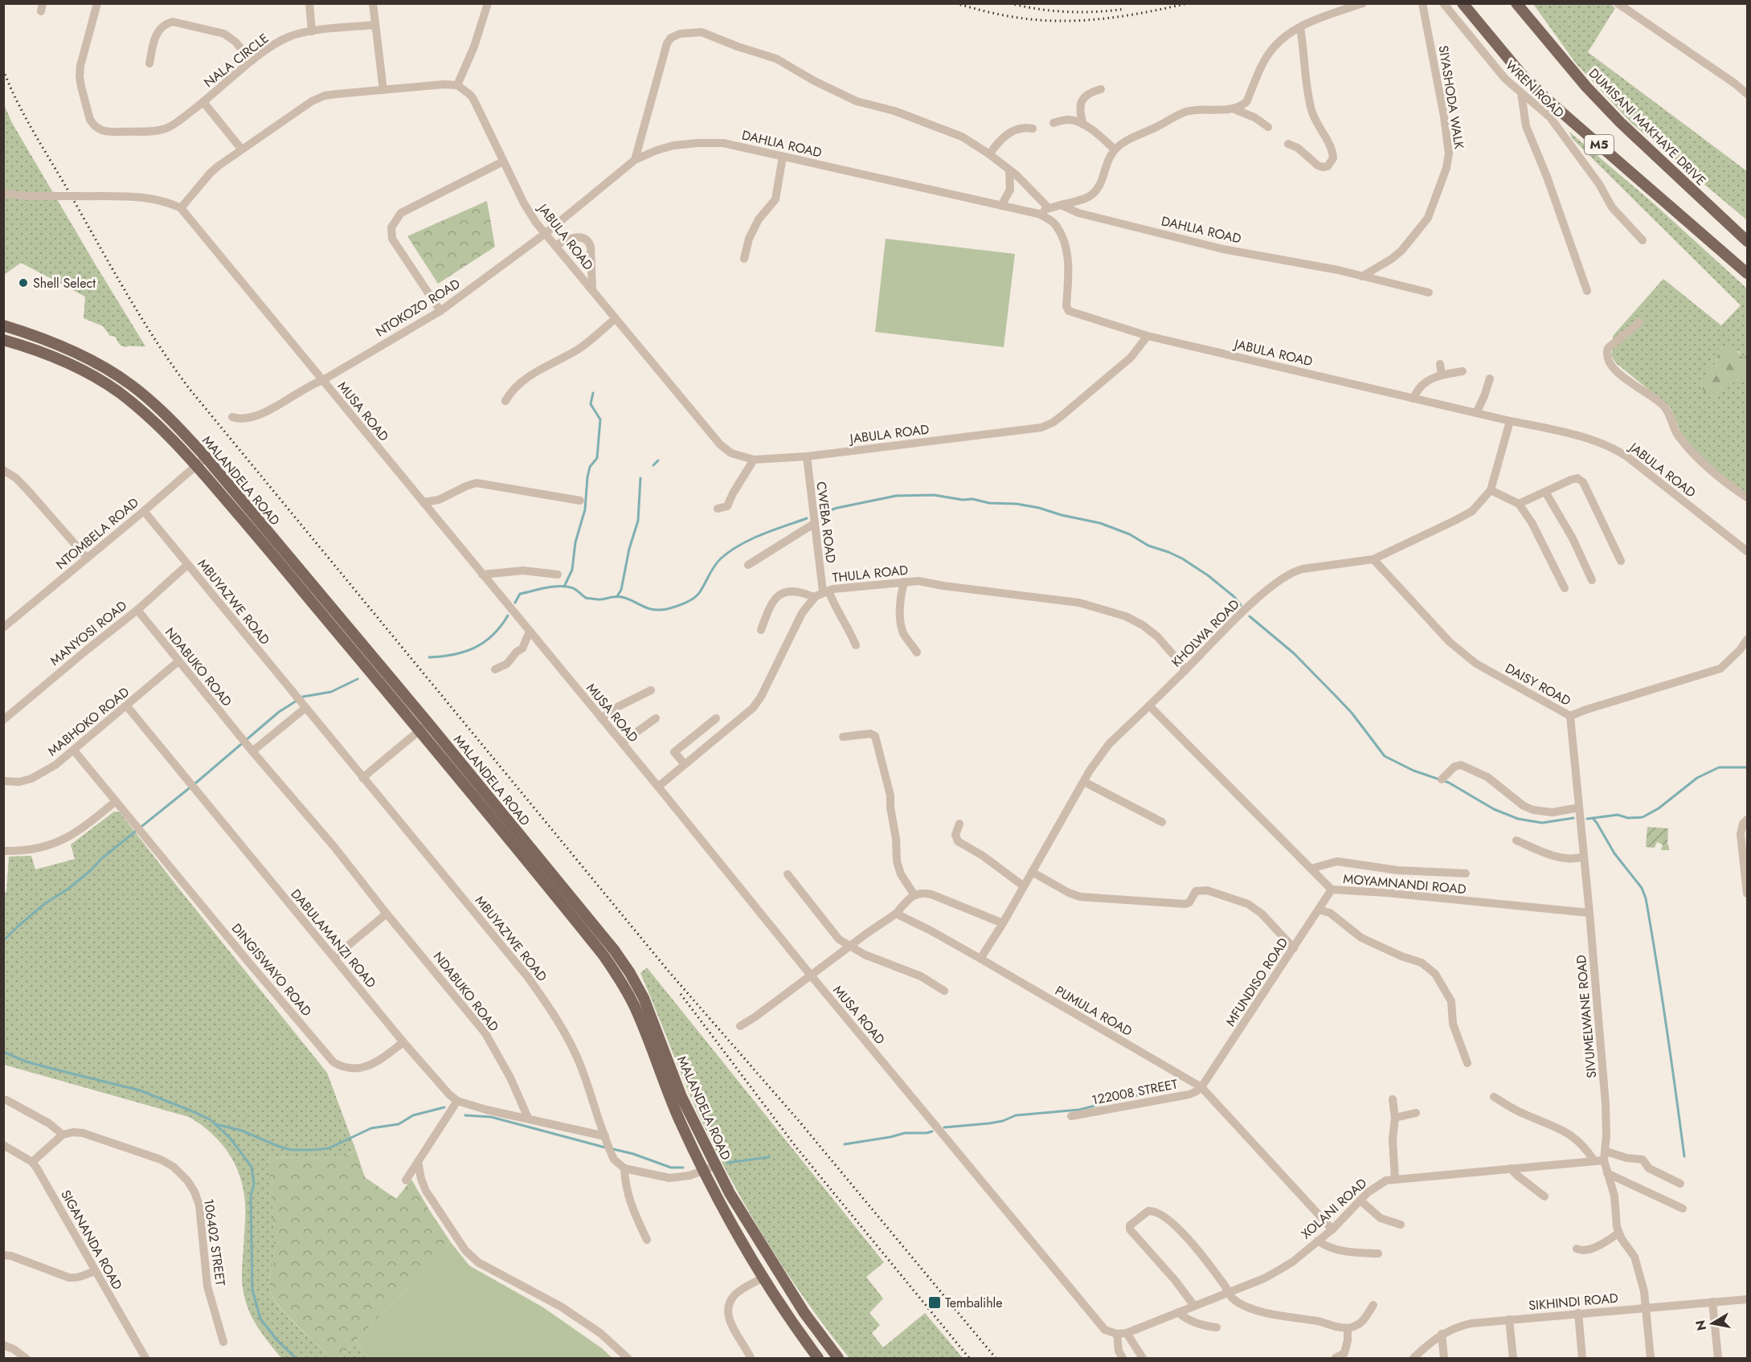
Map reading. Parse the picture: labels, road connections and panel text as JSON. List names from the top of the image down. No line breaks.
{"streets":{"main road":["DUMISANI MAKHAYE DRIVE","M5","MALANDELA ROAD"],"street":["NALA CIRCLE","WREN ROAD","SIYASHODA WALK","DAHLIA ROAD","JABULA ROAD","NTOKOZO ROAD","MUSA ROAD","CWEBA ROAD","NTOMBELA ROAD","THULA ROAD","MBUYAZWE ROAD","MANYOSI ROAD","KHOLWA ROAD","NDABUKO ROAD","DAISY ROAD","MABHOKO ROAD","MOYAMNANDI ROAD","DABULAMANZI ROAD","DINGISWAYO ROAD","MFUNDISO ROAD","PUMULA ROAD","SIVUMELWANE ROAD","122008 STREET","XOLANI ROAD","SIGANANDA ROAD","106402 STREET","SIKHINDI ROAD"]},"crossings":[["SIYASHODA WALK","DAHLIA ROAD"],["DAHLIA ROAD","JABULA ROAD"],["DAHLIA ROAD","NTOKOZO ROAD"],["JABULA ROAD","NTOKOZO ROAD"],["JABULA ROAD","CWEBA ROAD"],["JABULA ROAD","KHOLWA ROAD"],["NTOKOZO ROAD","MUSA ROAD"],["MUSA ROAD","THULA ROAD"],["MALANDELA ROAD","NTOMBELA ROAD"],["CWEBA ROAD","THULA ROAD"],["NTOMBELA ROAD","MBUYAZWE ROAD"],["THULA ROAD","KHOLWA ROAD"],["MBUYAZWE ROAD","MANYOSI ROAD"],["MBUYAZWE ROAD","DABULAMANZI ROAD"],["MANYOSI ROAD","NDABUKO ROAD"],["KHOLWA ROAD","DAISY ROAD"],["KHOLWA ROAD","MOYAMNANDI ROAD"],["KHOLWA ROAD","PUMULA ROAD"],["NDABUKO ROAD","MABHOKO ROAD"],["NDABUKO ROAD","DABULAMANZI ROAD"],["DAISY ROAD","SIVUMELWANE ROAD"],["MABHOKO ROAD","DABULAMANZI ROAD"],["MOYAMNANDI ROAD","MFUNDISO ROAD"],["MOYAMNANDI ROAD","SIVUMELWANE ROAD"],["DABULAMANZI ROAD","DINGISWAYO ROAD"],["MFUNDISO ROAD","PUMULA ROAD"],["MFUNDISO ROAD","122008 STREET"],["PUMULA ROAD","122008 STREET"],["PUMULA ROAD","XOLANI ROAD"],["SIVUMELWANE ROAD","XOLANI ROAD"],["SIVUMELWANE ROAD","SIKHINDI ROAD"]],"places":{"other":["Shell Select"],"transit":["Tembalihle"]},"north":"left"}
